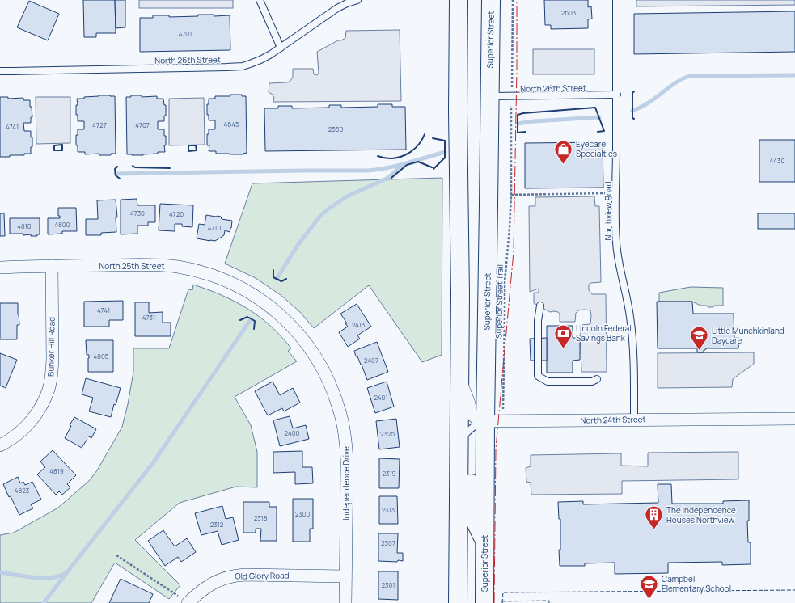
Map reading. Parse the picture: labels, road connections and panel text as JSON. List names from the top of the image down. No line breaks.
{"streets":{"main road":["Superior Street"],"street":["North 25th Street","Bunker Hill Road","North 24th Street","Independence Drive","Old Glory Road"],"lane":["North 26th Street","Northview Road"],"path":["Superior Street Trail"]},"crossings":[["Superior Street","North 26th Street"],["Superior Street","North 24th Street"],["North 26th Street","Northview Road"],["North 26th Street","Superior Street Trail"],["Northview Road","North 24th Street"],["North 25th Street","Bunker Hill Road"],["North 25th Street","Independence Drive"],["Superior Street Trail","North 24th Street"],["Independence Drive","Old Glory Road"]],"places":{"shop":["Eyecare Specialties"],"bank":["Lincoln Federal Savings Bank"],"school or university":["Little Munchkinland Daycare","Campbell Elementary School"],"building":["The Independence Houses Northview"]},"house_numbers":["2603","4701","4645","4727","4707","4741","2550","4430","4730","4720","4800","4810","4710","4741","4731","2413","4805","2407","2401","2400","2325","4819","2319","4823","2313","2300","2318","2312","2307","2301"]}
